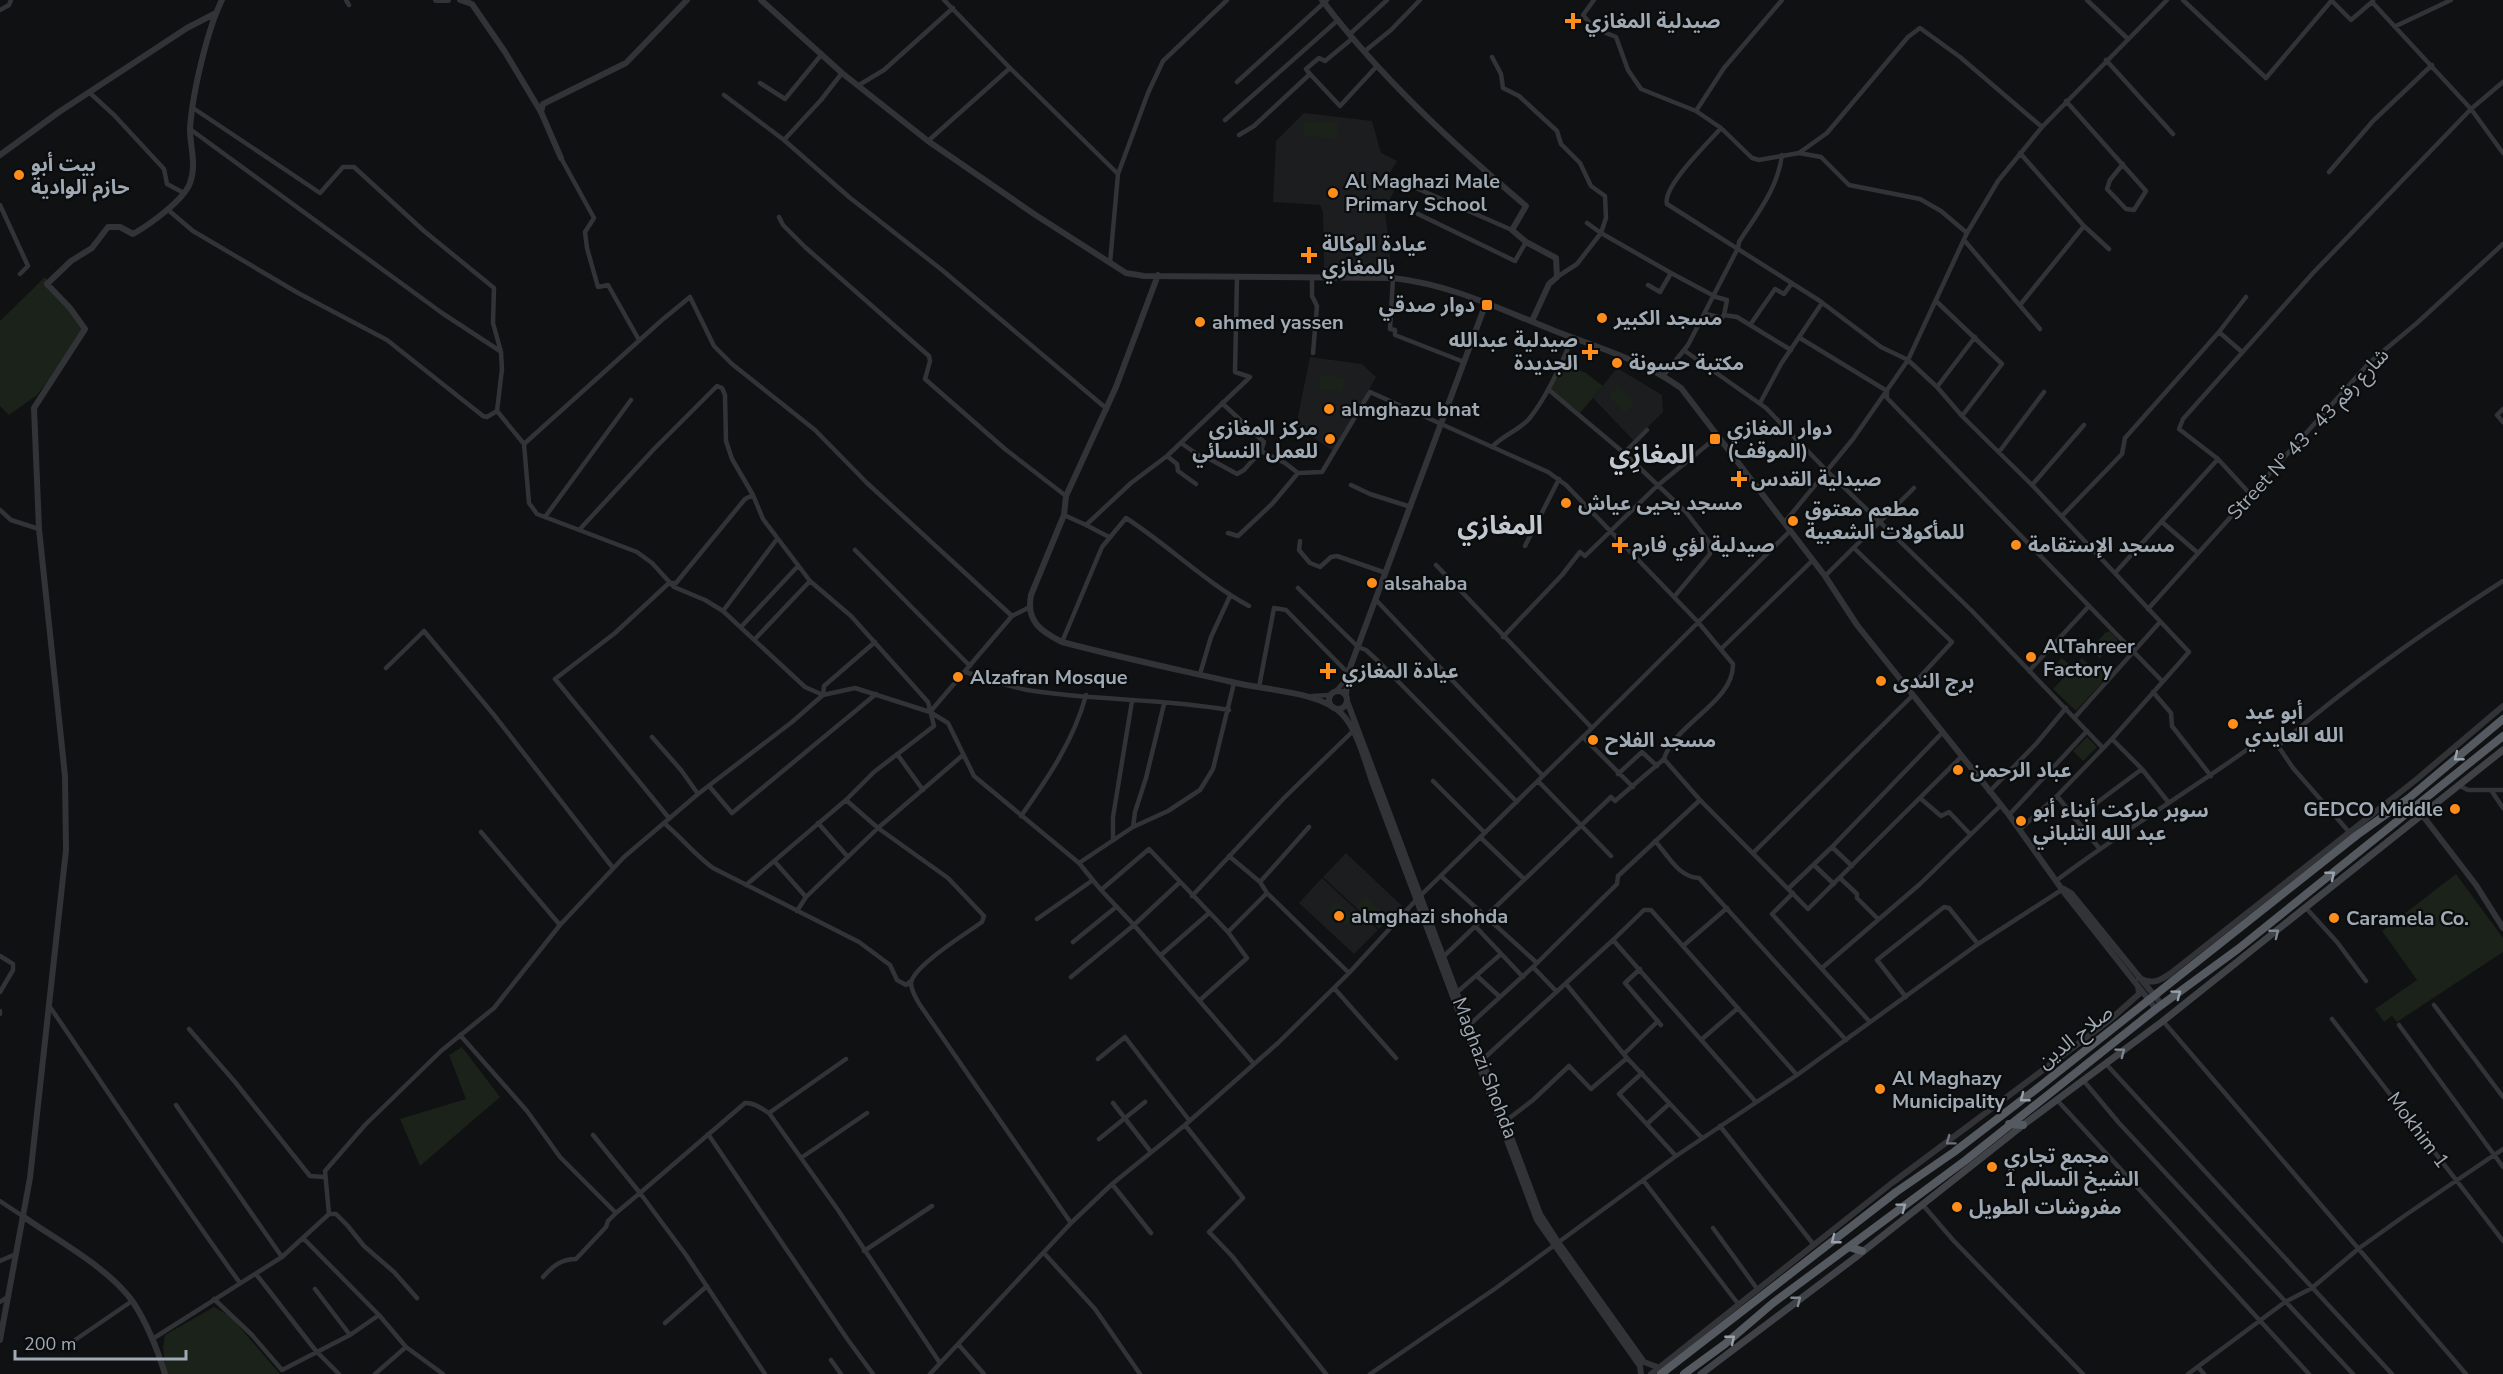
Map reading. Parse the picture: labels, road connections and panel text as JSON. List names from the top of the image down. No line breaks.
{"streets":{"highway":["صلاح الدين"],"street":["Street N° 43 . شارع رقم 43","Maghazi Shohda","Mokhim 1"]},"crossings":[["صلاح الدين","Maghazi Shohda"]],"districts":["المغازِي","المغازي"],"places":{"health":["صيدلية المغازي","عيادة الوكالة بالمغازي","صيدلية عبدالله الجديدة","صيدلية القدس","صيدلية لؤي فارم","عيادة المغازي"],"other":["بيت أبو حازم الوادية","Al Maghazi Male Primary School","مسجد الكبير","ahmed yassen","مكتبة حسونة","almghazu bnat","مركز المغازي للعمل النسائي","مسجد يحيى عياش","مطعم معتوق للمأكولات الشعبية","مسجد الإستقامة","alsahaba","AlTahreer Factory","Alzafran Mosque","برج الندى","أبو عبد الله العايدي","مسجد الفلاح","عباد الرحمن","GEDCO Middle","سوبر ماركت أبناء أبو عبد الله التلباني","almghazi shohda","Caramela Co.","Al Maghazy Municipality","مجمع تجاري الشيخ السالم 1","مفروشات الطويل"],"transit":["دوار صدقي","دوار المغازي (الموقف)"]},"scale_bar":"200 m"}
